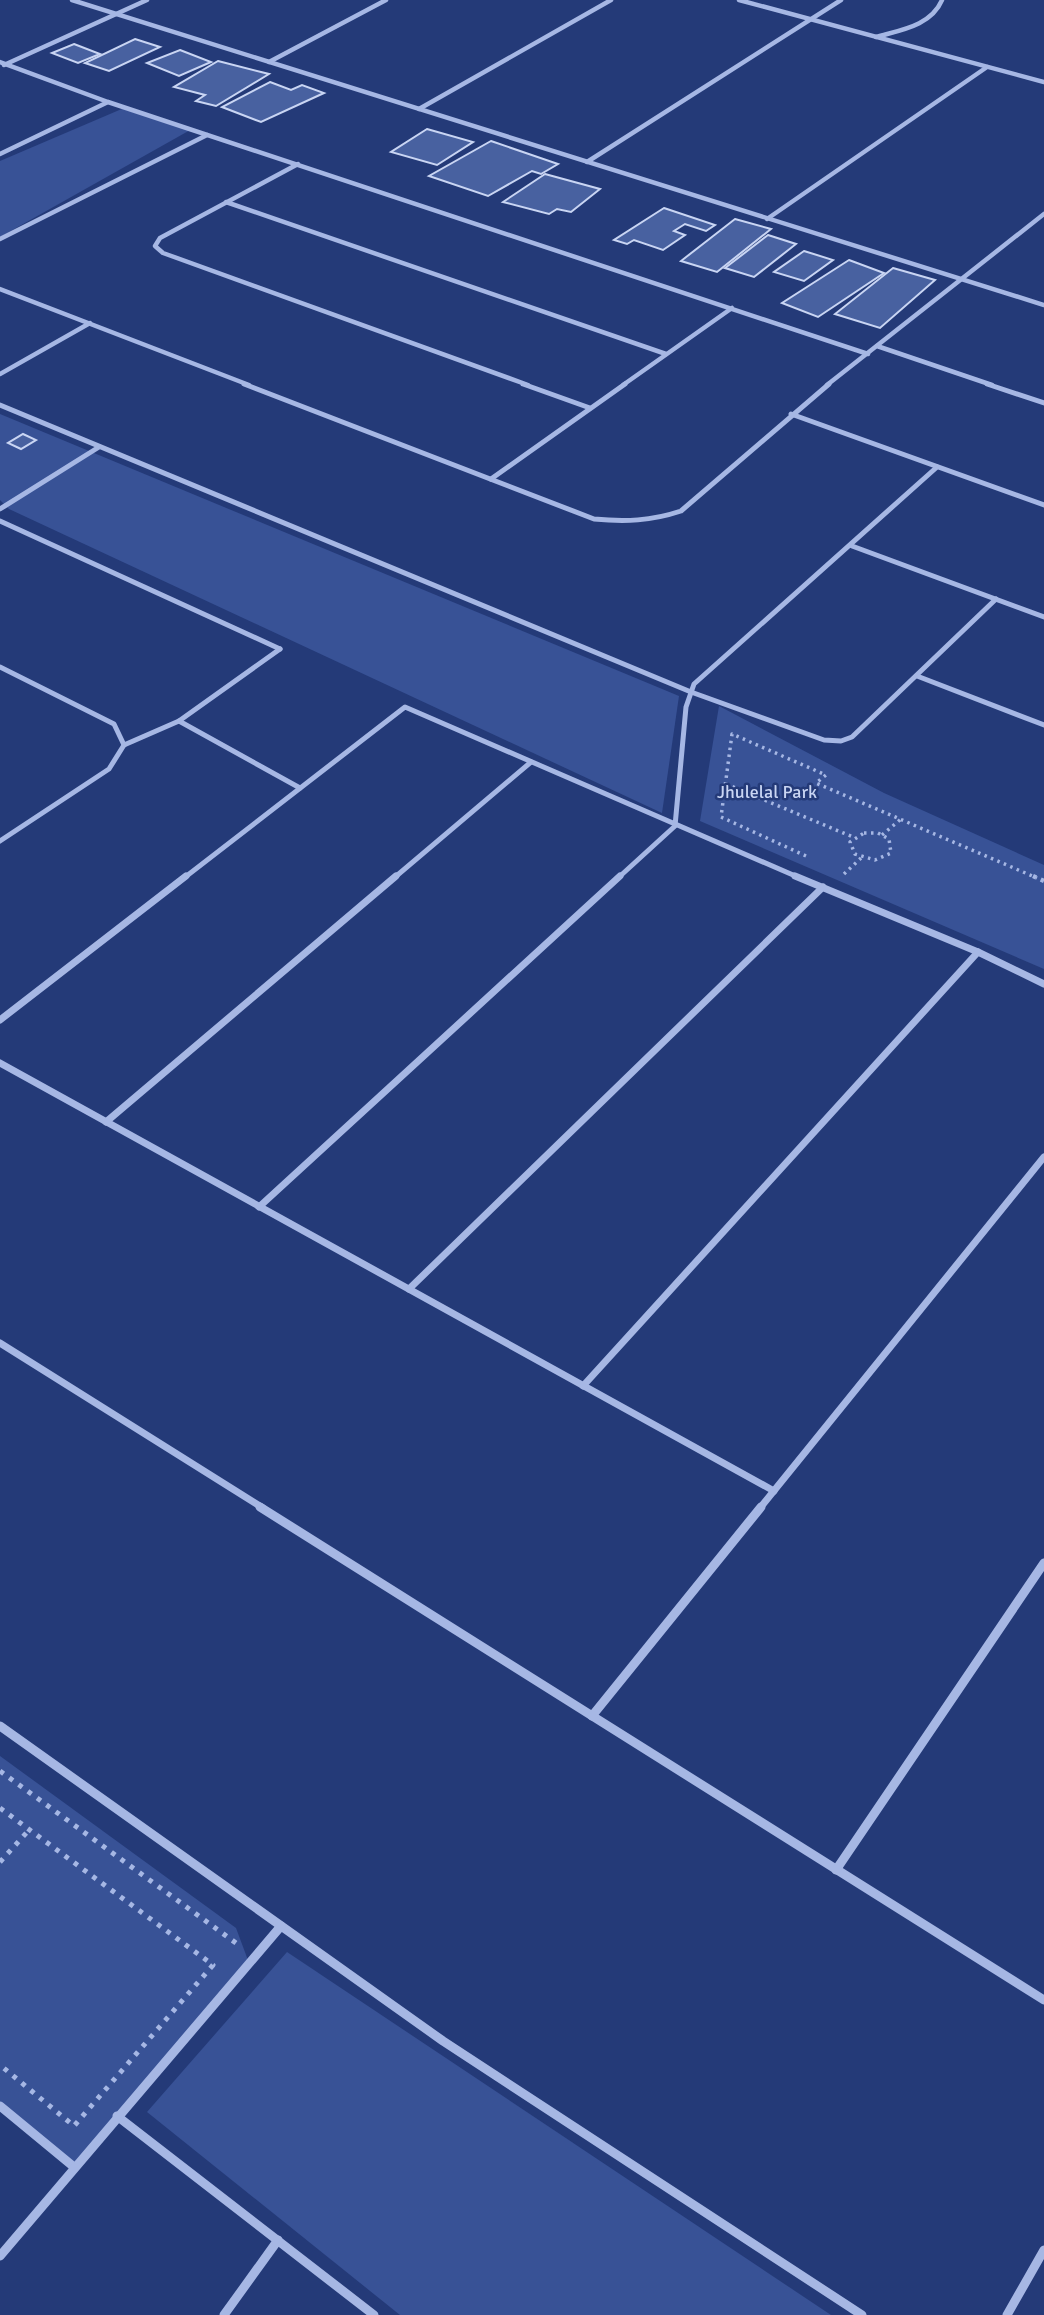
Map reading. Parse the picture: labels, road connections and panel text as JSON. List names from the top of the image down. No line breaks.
{"parks":["Jhulelal Park"]}
